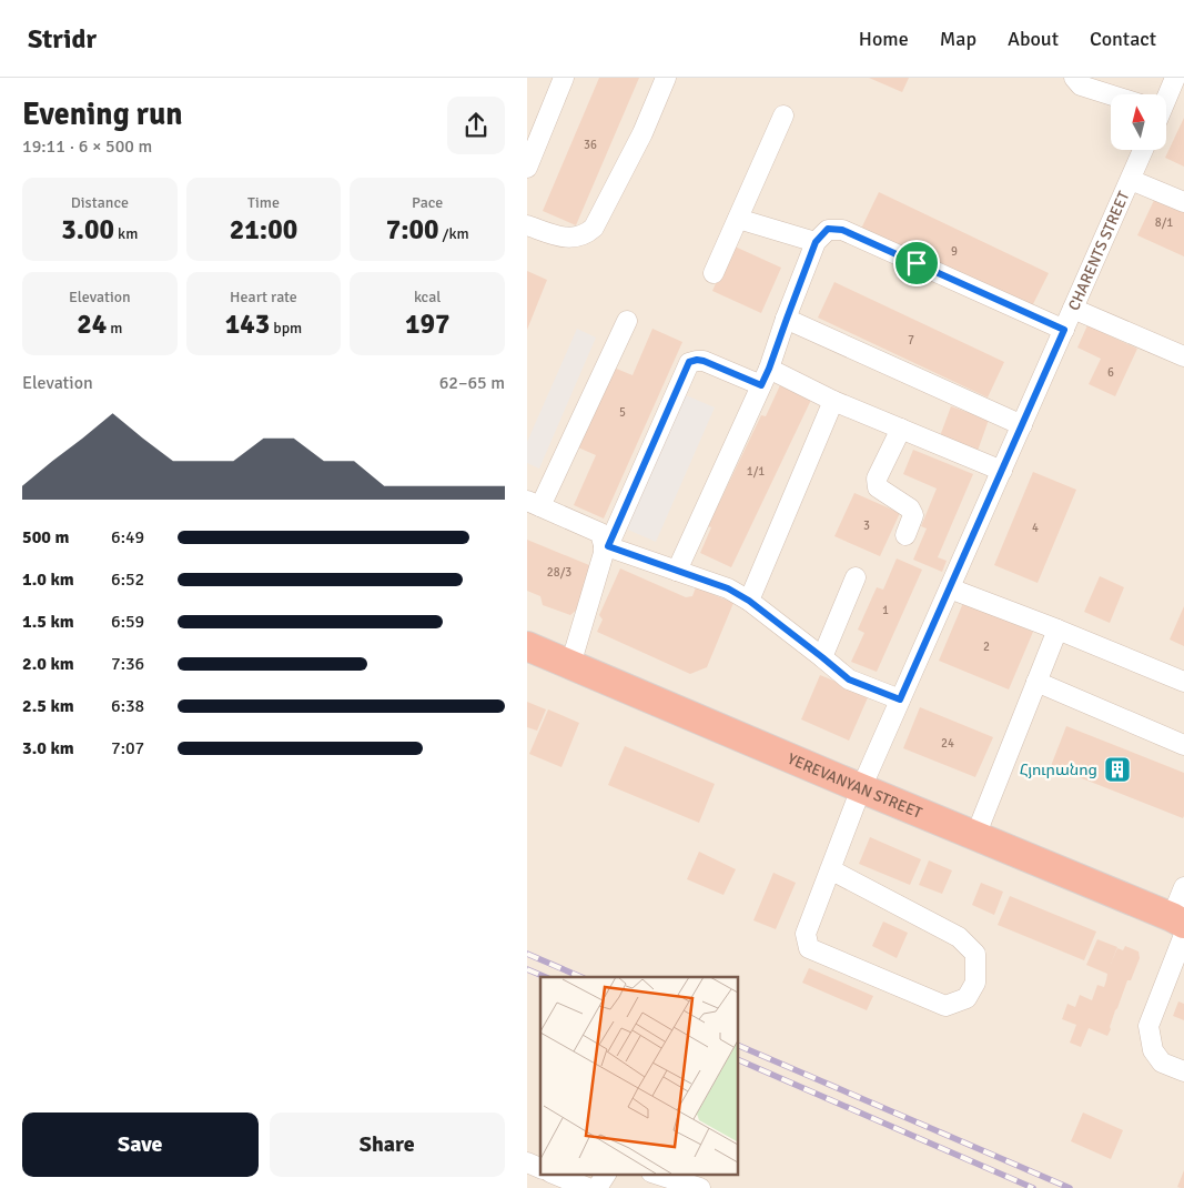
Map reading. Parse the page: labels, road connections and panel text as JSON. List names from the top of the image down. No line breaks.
{"streets":{"highway":["YEREVANYAN STREET"],"street":["CHARENTS STREET"]},"crossings":[["CHARENTS STREET","YEREVANYAN STREET"]],"places":{"building":["Հյուրանոց"]},"house_numbers":["36","8/1","9","7","6","5","1/1","3","4","28/3","1","2","24"],"north":"top","page":{"header":"Stridr","nav":["Home","Map","About","Contact"],"heading":["Evening run","19:11 · 6 × 500 m"],"stats":[["Distance","3.00 km"],["Time","21:00"],["Pace","7:00 /km"],["Elevation","24 m"],["Heart rate","143 bpm"],["kcal","197"]],"chart":["Elevation","62–65 m"],"list":[{"name":"500 m","note":"6:49"},{"name":"1.0 km","note":"6:52"},{"name":"1.5 km","note":"6:59"},{"name":"2.0 km","note":"7:36"},{"name":"2.5 km","note":"6:38"},{"name":"3.0 km","note":"7:07"}],"buttons":["Save","Share"]}}
